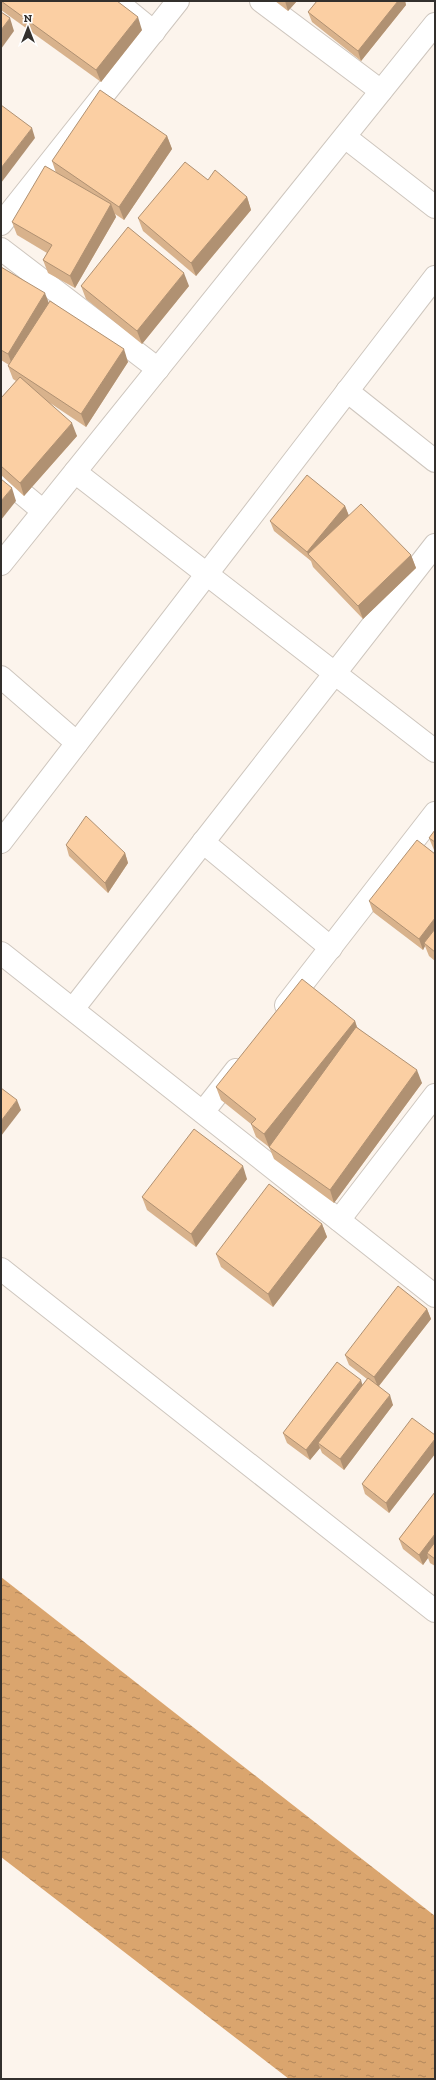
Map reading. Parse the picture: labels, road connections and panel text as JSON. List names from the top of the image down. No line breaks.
{"north":"top"}
